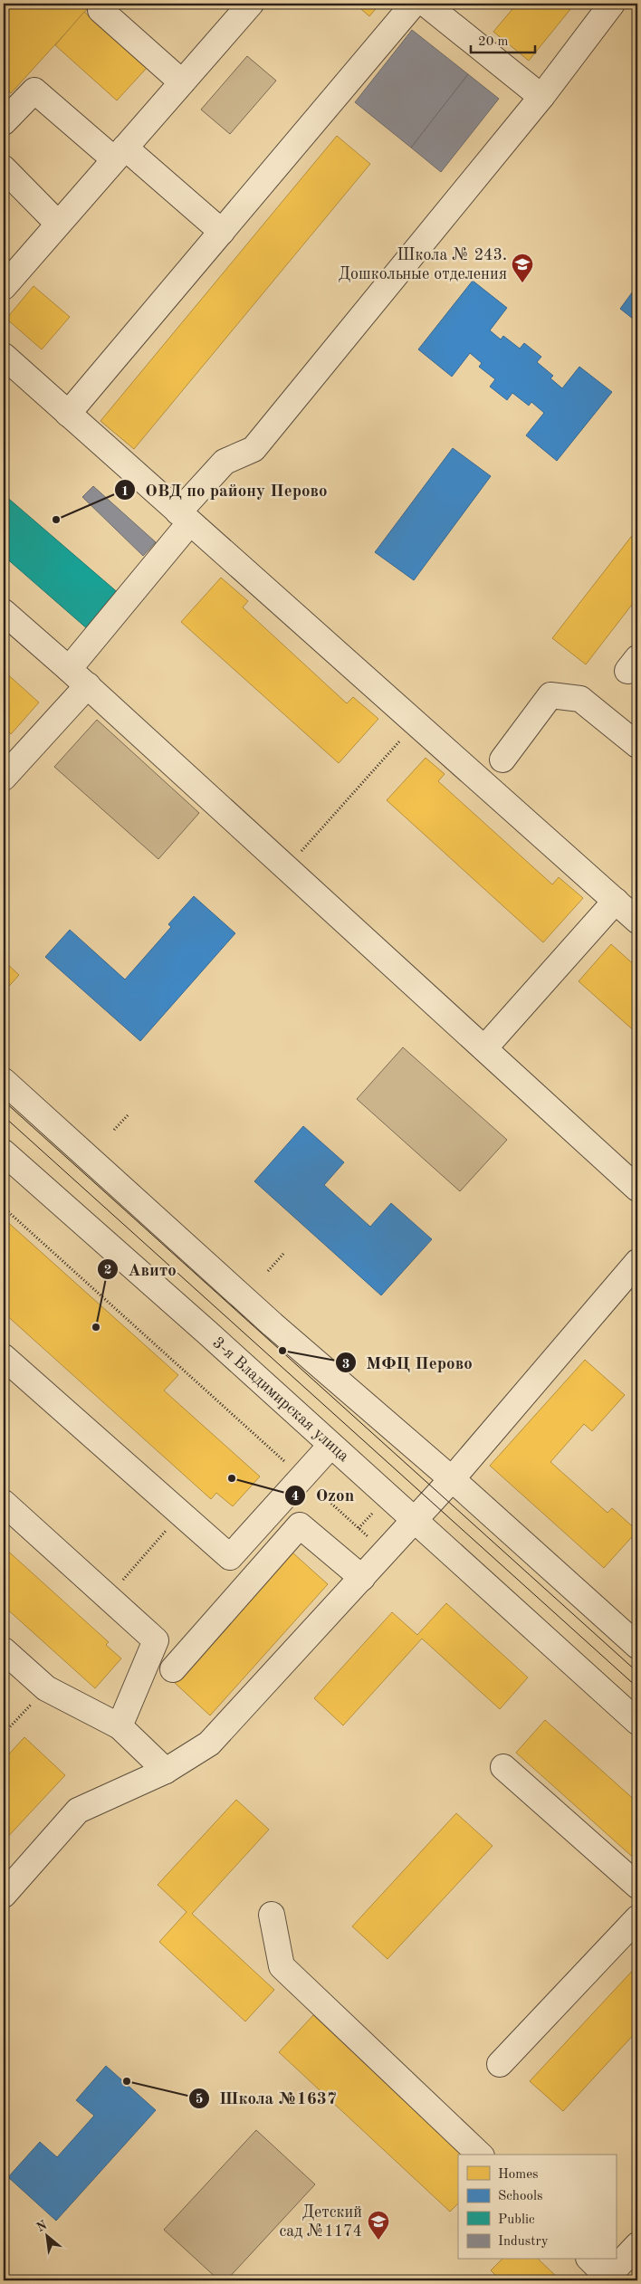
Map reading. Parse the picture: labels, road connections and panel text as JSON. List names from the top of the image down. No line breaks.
{"streets":{"street":["3-я Владимирская улица"]},"places":{"school or university":["Школа № 243. Дошкольные отделения","Детский сад №1174"],"other":["ОВД по району Перово","Авито","МФЦ Перово","Ozon","Школа №1637"]},"legend":["Homes","Schools","Public","Industry"],"scale_bar":"20 m","north":"top left"}
